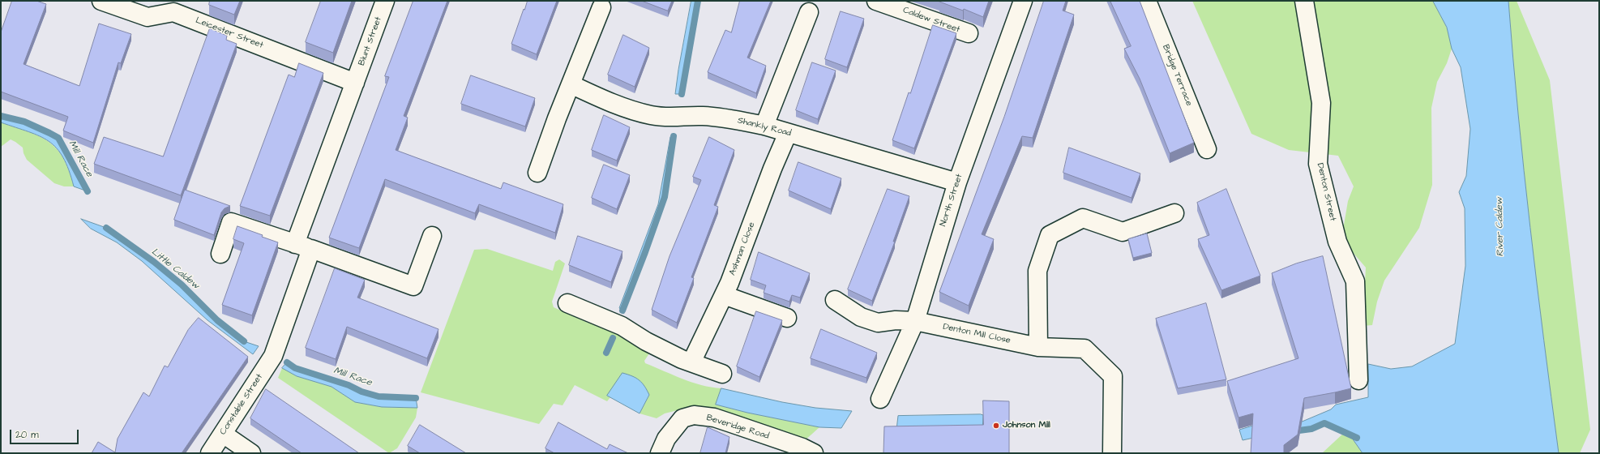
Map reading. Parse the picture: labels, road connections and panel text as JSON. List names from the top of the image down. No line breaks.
{"streets":{"street":["Caldew Street","Leicester Street","Blunt Street","Bridge Terrace","Shankly Road","Denton Street","North Street","Ashman Close","Denton Mill Close","Constable Street","Beveridge Road"]},"crossings":[["Leicester Street","Blunt Street"],["Blunt Street","Constable Street"],["Shankly Road","North Street"],["Shankly Road","Ashman Close"],["North Street","Denton Mill Close"]],"water":["Mill Race","River Caldew","Little Caldew"],"places":["Johnson Mill"],"scale_bar":"20 m"}
